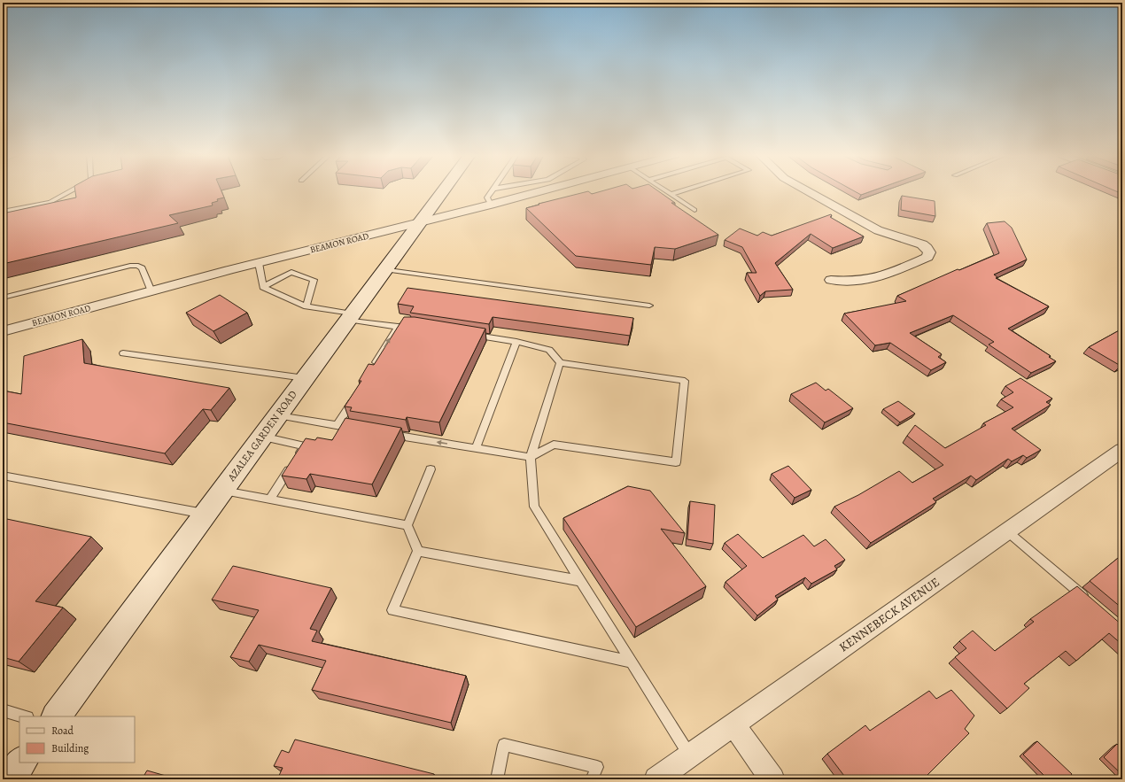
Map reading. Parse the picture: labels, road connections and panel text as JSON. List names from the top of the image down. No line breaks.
{"streets":{"main road":["AZALEA GARDEN ROAD"],"street":["BEAMON ROAD","KENNEBECK AVENUE"]},"crossings":[["BEAMON ROAD","AZALEA GARDEN ROAD"]],"legend":["Road","Building"]}
